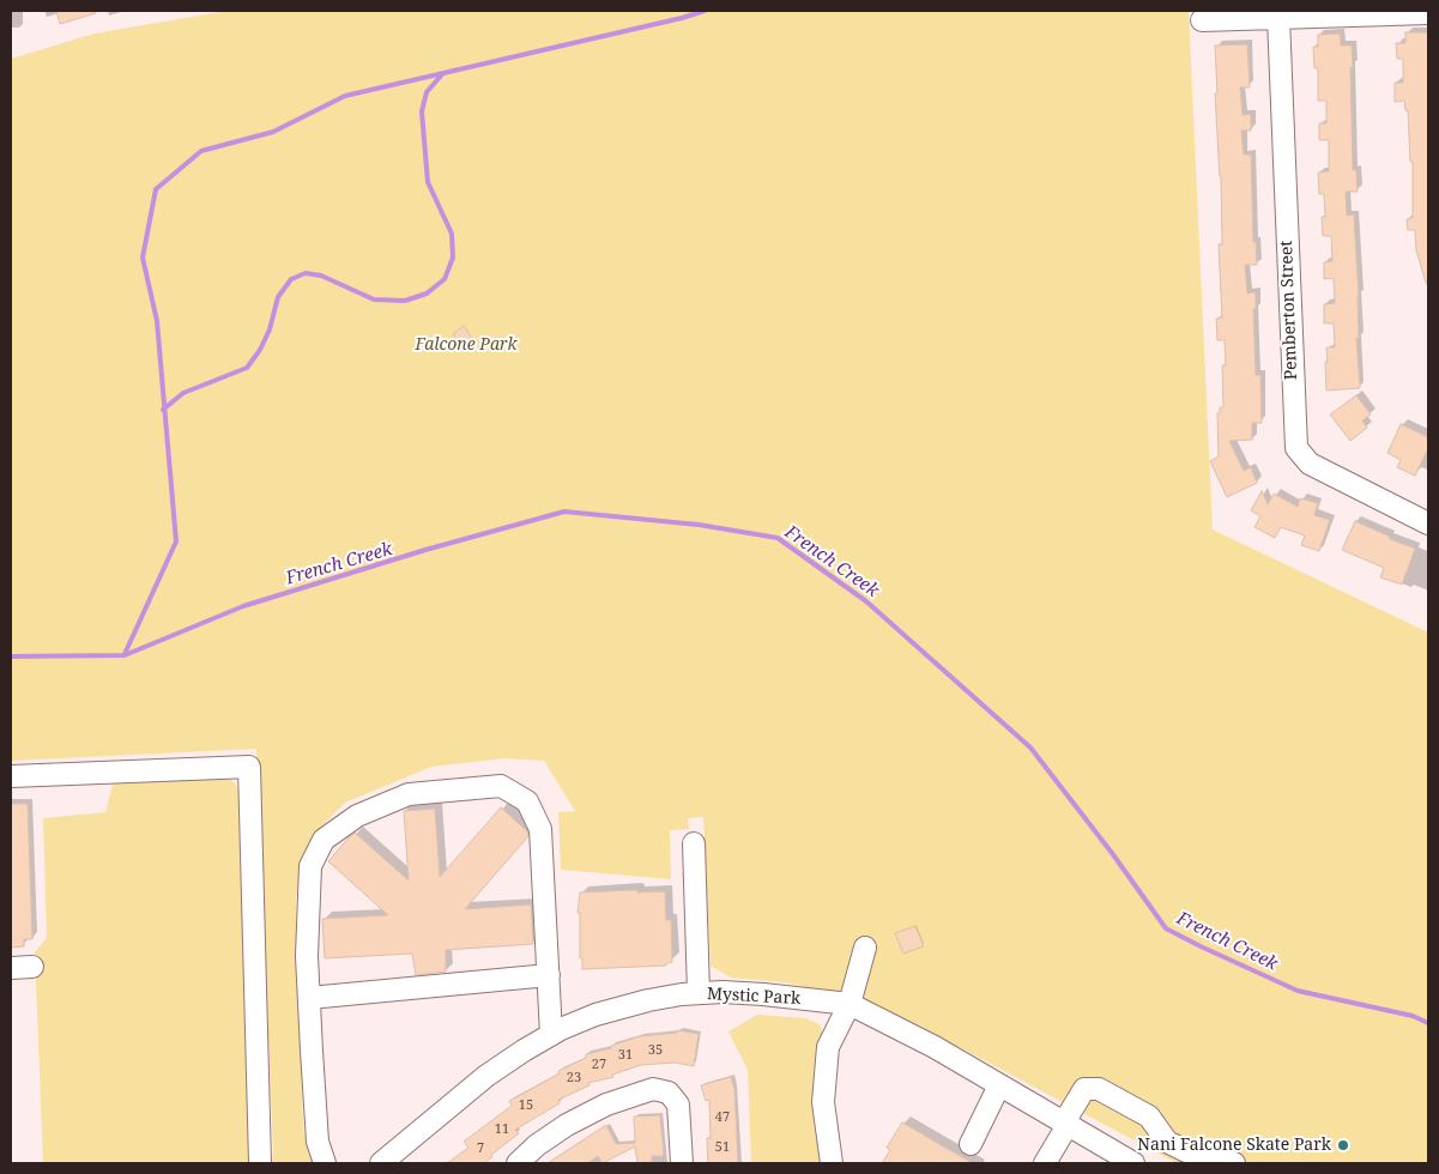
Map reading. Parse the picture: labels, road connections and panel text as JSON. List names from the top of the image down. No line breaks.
{"streets":{"street":["Pemberton Street","Mystic Park"]},"water":["French Creek"],"parks":["Falcone Park"],"places":["Nani Falcone Skate Park"],"house_numbers":["35","31","27","23","15","47","11","51","7"]}
